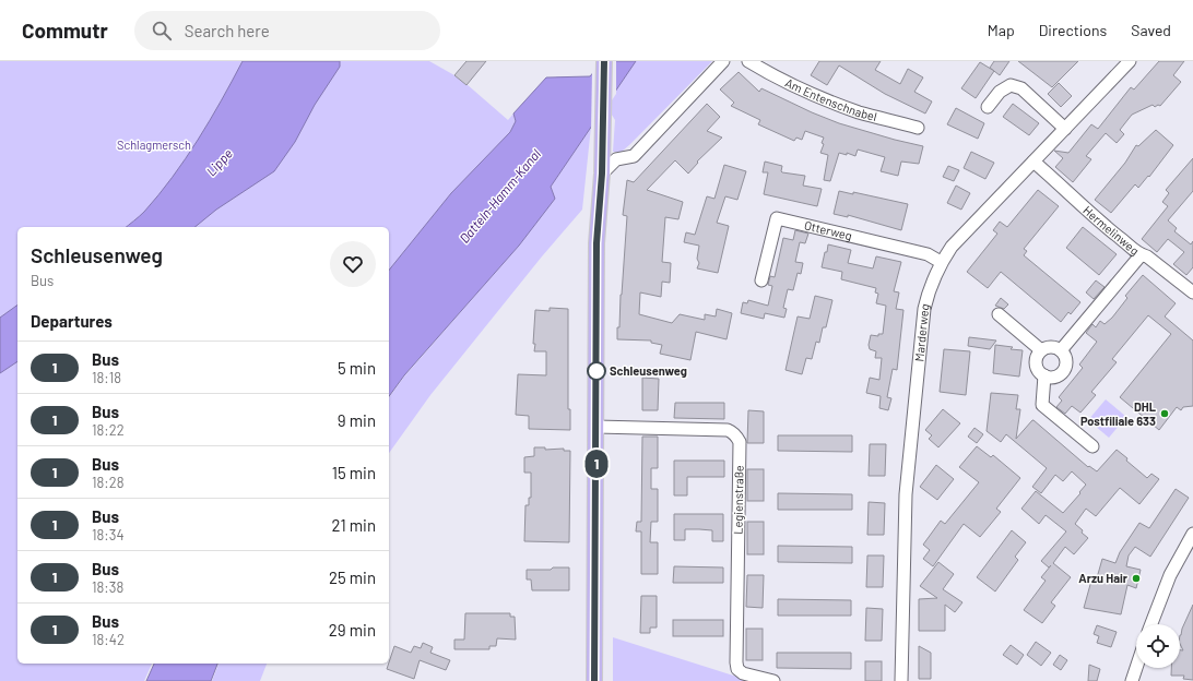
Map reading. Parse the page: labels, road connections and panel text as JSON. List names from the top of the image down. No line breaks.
{"streets":{"street":["Am Entenschnabel","Otterweg","Hermelinweg","Marderweg","Legienstraße"]},"crossings":[["Otterweg","Marderweg"],["Hermelinweg","Marderweg"]],"water":["Lippe","Datteln-Hamm-Kanal"],"parks":["Schlagmersch"],"places":["Schleusenweg","DHL Postfiliale 633","Arzu Hair"],"lines":["bus line 1"],"page":{"header":"Commutr","search":"Search here","nav":["Map","Directions","Saved"],"on_map":"1","heading":[["Schleusenweg","Bus"],"Departures"],"list":[{"mark":"1","name":"Bus","note":"18:18","value":"5 min"},{"mark":"1","name":"Bus","note":"18:22","value":"9 min"},{"mark":"1","name":"Bus","note":"18:28","value":"15 min"},{"mark":"1","name":"Bus","note":"18:34","value":"21 min"},{"mark":"1","name":"Bus","note":"18:38","value":"25 min"},{"mark":"1","name":"Bus","note":"18:42","value":"29 min"}]}}
